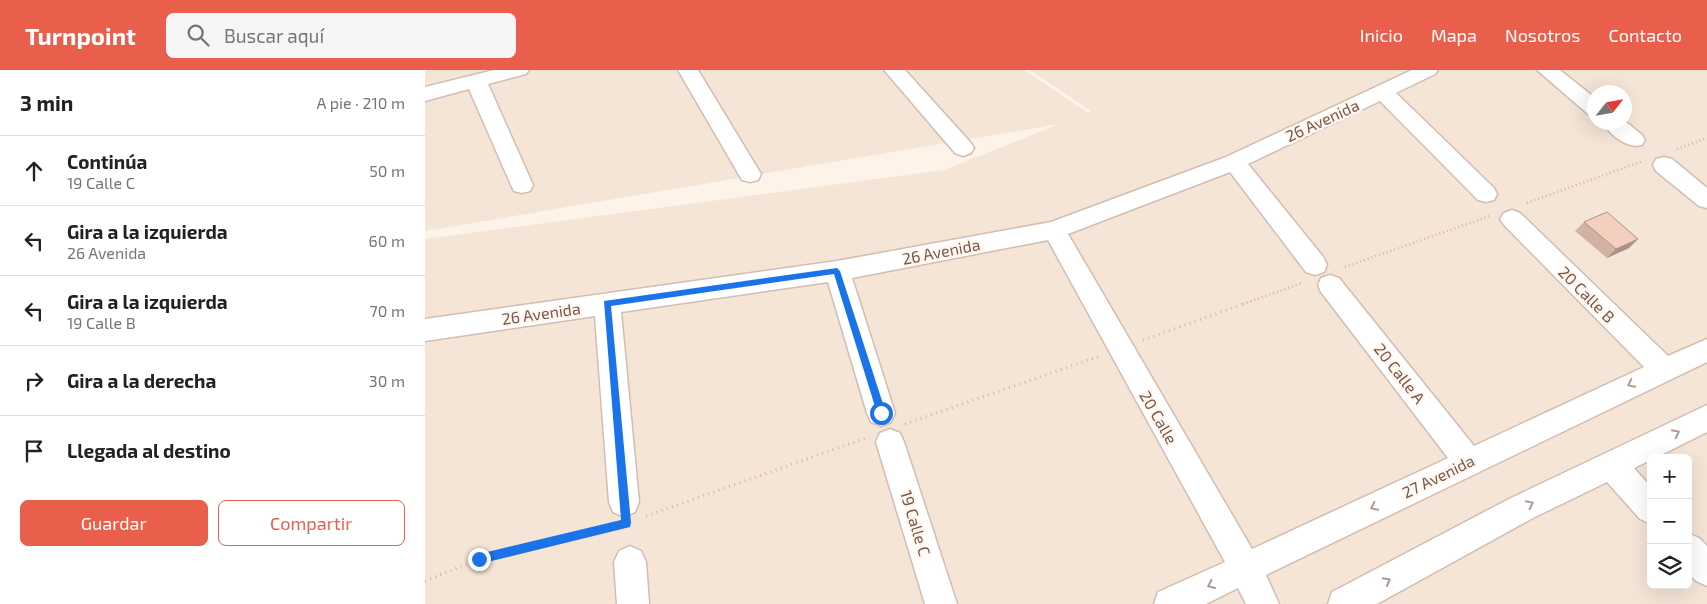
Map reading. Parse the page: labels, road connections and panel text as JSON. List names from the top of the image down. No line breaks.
{"streets":{"street":["26 Avenida","20 Calle B","20 Calle A","20 Calle","27 Avenida","19 Calle C"]},"crossings":[["26 Avenida","20 Calle A"],["26 Avenida","20 Calle"],["26 Avenida","19 Calle C"],["20 Calle B","27 Avenida"],["20 Calle A","27 Avenida"],["20 Calle","27 Avenida"]],"north":"top right","page":{"header":"Turnpoint","search":"Buscar aquí","nav":["Inicio","Mapa","Nosotros","Contacto"],"heading":["3 min","A pie · 210 m"],"list":[["Continúa","19 Calle C","50 m"],["Gira a la izquierda","26 Avenida","60 m"],["Gira a la izquierda","19 Calle B","70 m"],["Gira a la derecha","30 m"],"Llegada al destino"],"map_buttons":["+","−"],"buttons":["Guardar","Compartir"]}}
